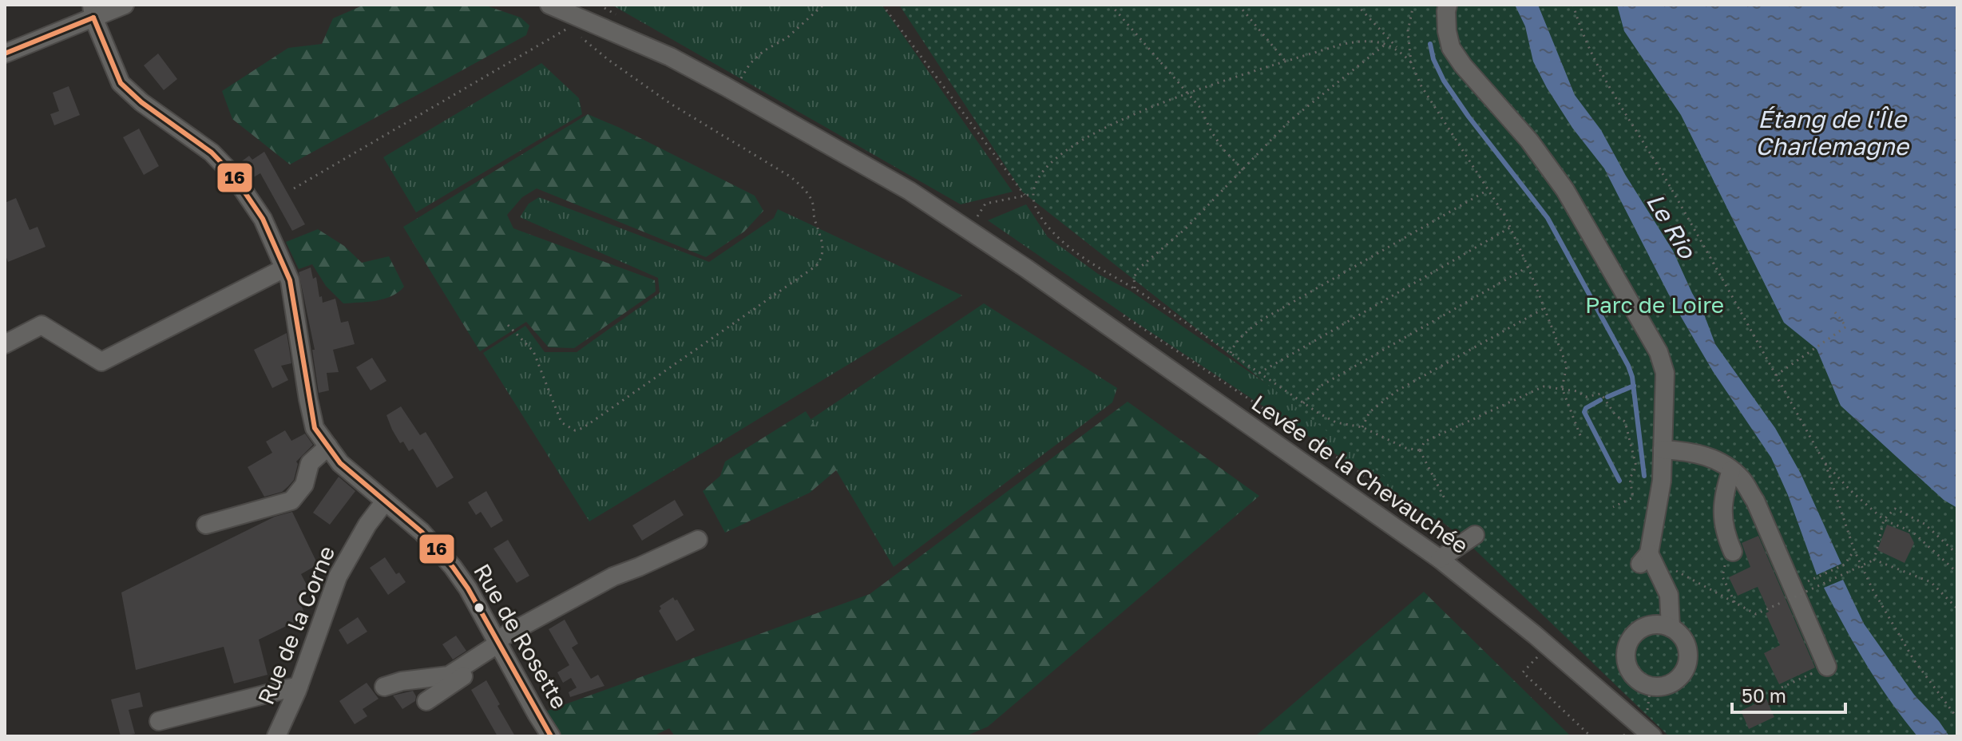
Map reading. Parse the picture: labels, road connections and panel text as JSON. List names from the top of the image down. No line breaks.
{"streets":{"street":["Levée de la Chevauchée","Rue de la Corne","Rue de Rosette"]},"crossings":[["Rue de la Corne","Rue de Rosette"]],"water":["Étang de l'Île Charlemagne","Le Rio"],"parks":["Parc de Loire"],"lines":["transit line 16"],"scale_bar":"50 m"}
